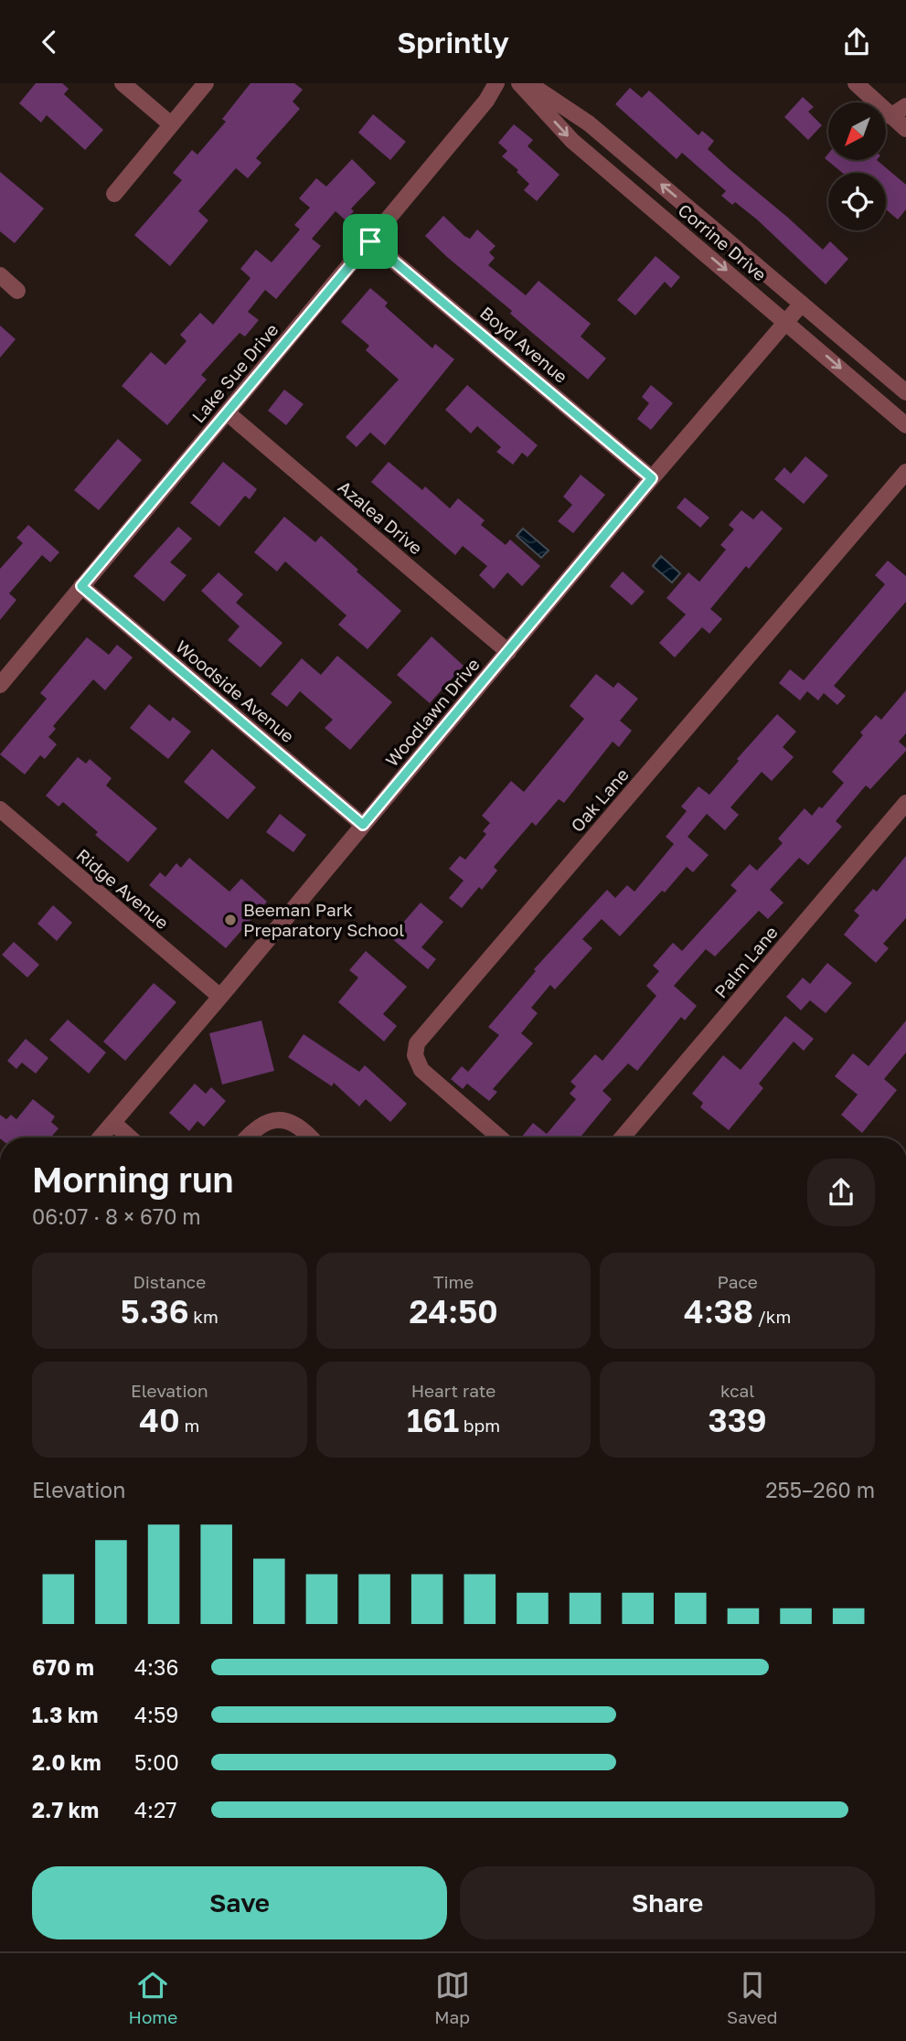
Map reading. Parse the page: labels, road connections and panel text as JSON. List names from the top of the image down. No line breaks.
{"streets":{"street":["Corrine Drive","Boyd Avenue","Lake Sue Drive","Azalea Drive","Woodside Avenue","Woodlawn Drive","Oak Lane","Ridge Avenue","Palm Lane"]},"crossings":[["Corrine Drive","Woodlawn Drive"],["Boyd Avenue","Lake Sue Drive"],["Boyd Avenue","Woodlawn Drive"],["Lake Sue Drive","Azalea Drive"],["Lake Sue Drive","Woodside Avenue"],["Azalea Drive","Woodlawn Drive"],["Woodside Avenue","Woodlawn Drive"],["Woodlawn Drive","Ridge Avenue"]],"places":["Beeman Park Preparatory School"],"north":"bottom left","page":{"header":"Sprintly","heading":["Morning run","06:07 · 8 × 670 m"],"stats":[["Distance","5.36 km"],["Time","24:50"],["Pace","4:38 /km"],["Elevation","40 m"],["Heart rate","161 bpm"],["kcal","339"]],"chart":["Elevation","255–260 m"],"list":[{"name":"670 m","note":"4:36"},{"name":"1.3 km","note":"4:59"},{"name":"2.0 km","note":"5:00"},{"name":"2.7 km","note":"4:27"}],"buttons":["Save","Share"],"tabs":["Home","Map","Saved"]}}
